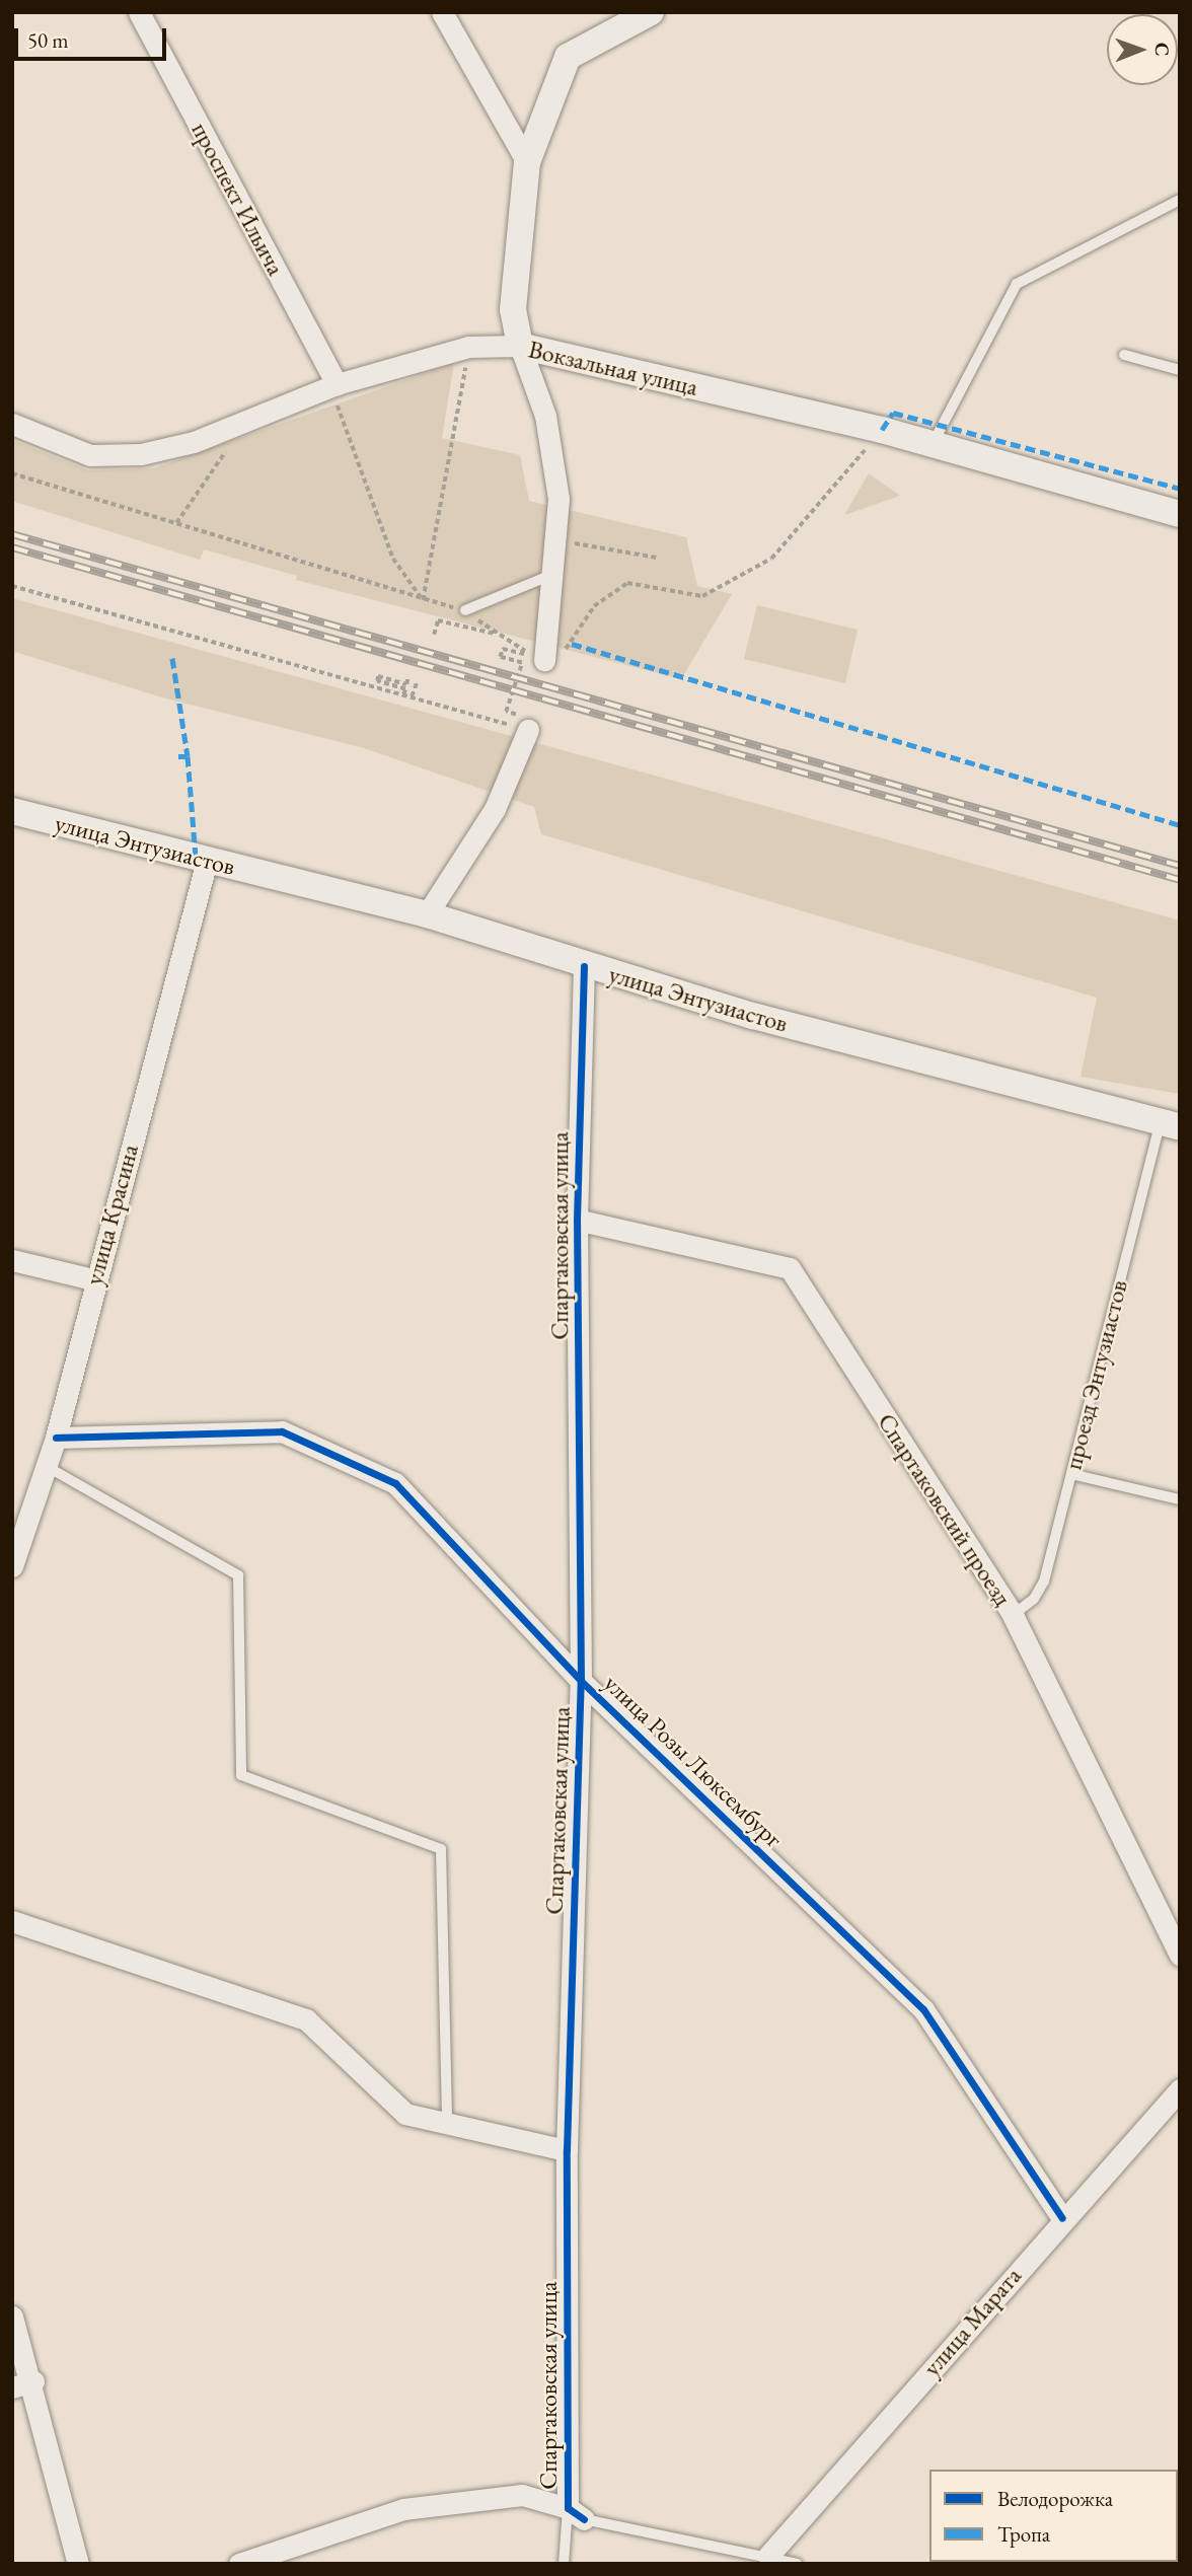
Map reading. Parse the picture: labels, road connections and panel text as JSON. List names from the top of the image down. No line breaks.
{"streets":{"street":["проспект Ильича","Вокзальная улица","улица Энтузиастов","улица Красина","Спартаковская улица","Спартаковский проезд","улица Розы Люксембург","улица Марата"],"lane":["проезд Энтузиастов"]},"crossings":[["проспект Ильича","Вокзальная улица"],["улица Энтузиастов","улица Красина"],["улица Энтузиастов","Спартаковская улица"],["улица Энтузиастов","проезд Энтузиастов"],["улица Красина","улица Розы Люксембург"],["Спартаковская улица","Спартаковский проезд"],["Спартаковская улица","улица Розы Люксембург"],["проезд Энтузиастов","Спартаковский проезд"],["улица Розы Люксембург","улица Марата"]],"legend":["Велодорожка","Тропа"],"scale_bar":"50 m","north":"right"}
